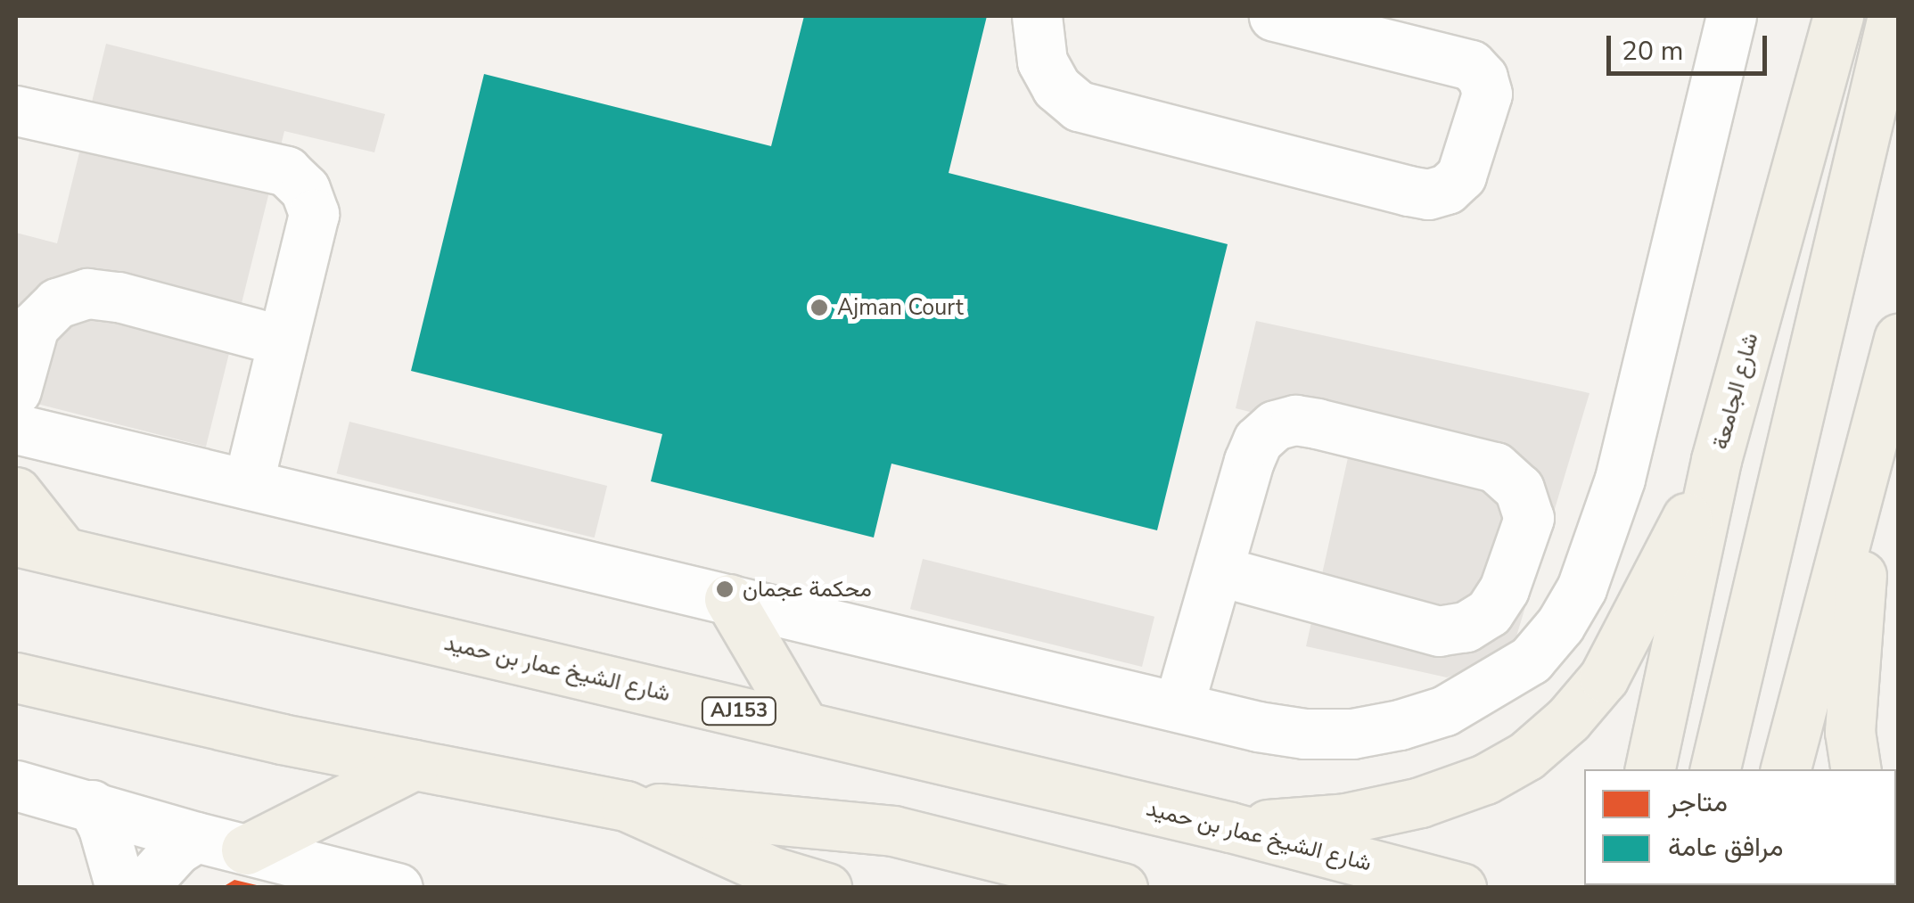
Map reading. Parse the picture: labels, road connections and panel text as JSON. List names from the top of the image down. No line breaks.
{"streets":{"main road":["شارع الجامعة","شارع الشيخ عمار بن حميد","AJ153"]},"places":["Ajman Court","محكمة عجمان"],"legend":["متاجر","مرافق عامة"],"scale_bar":"20 m"}
